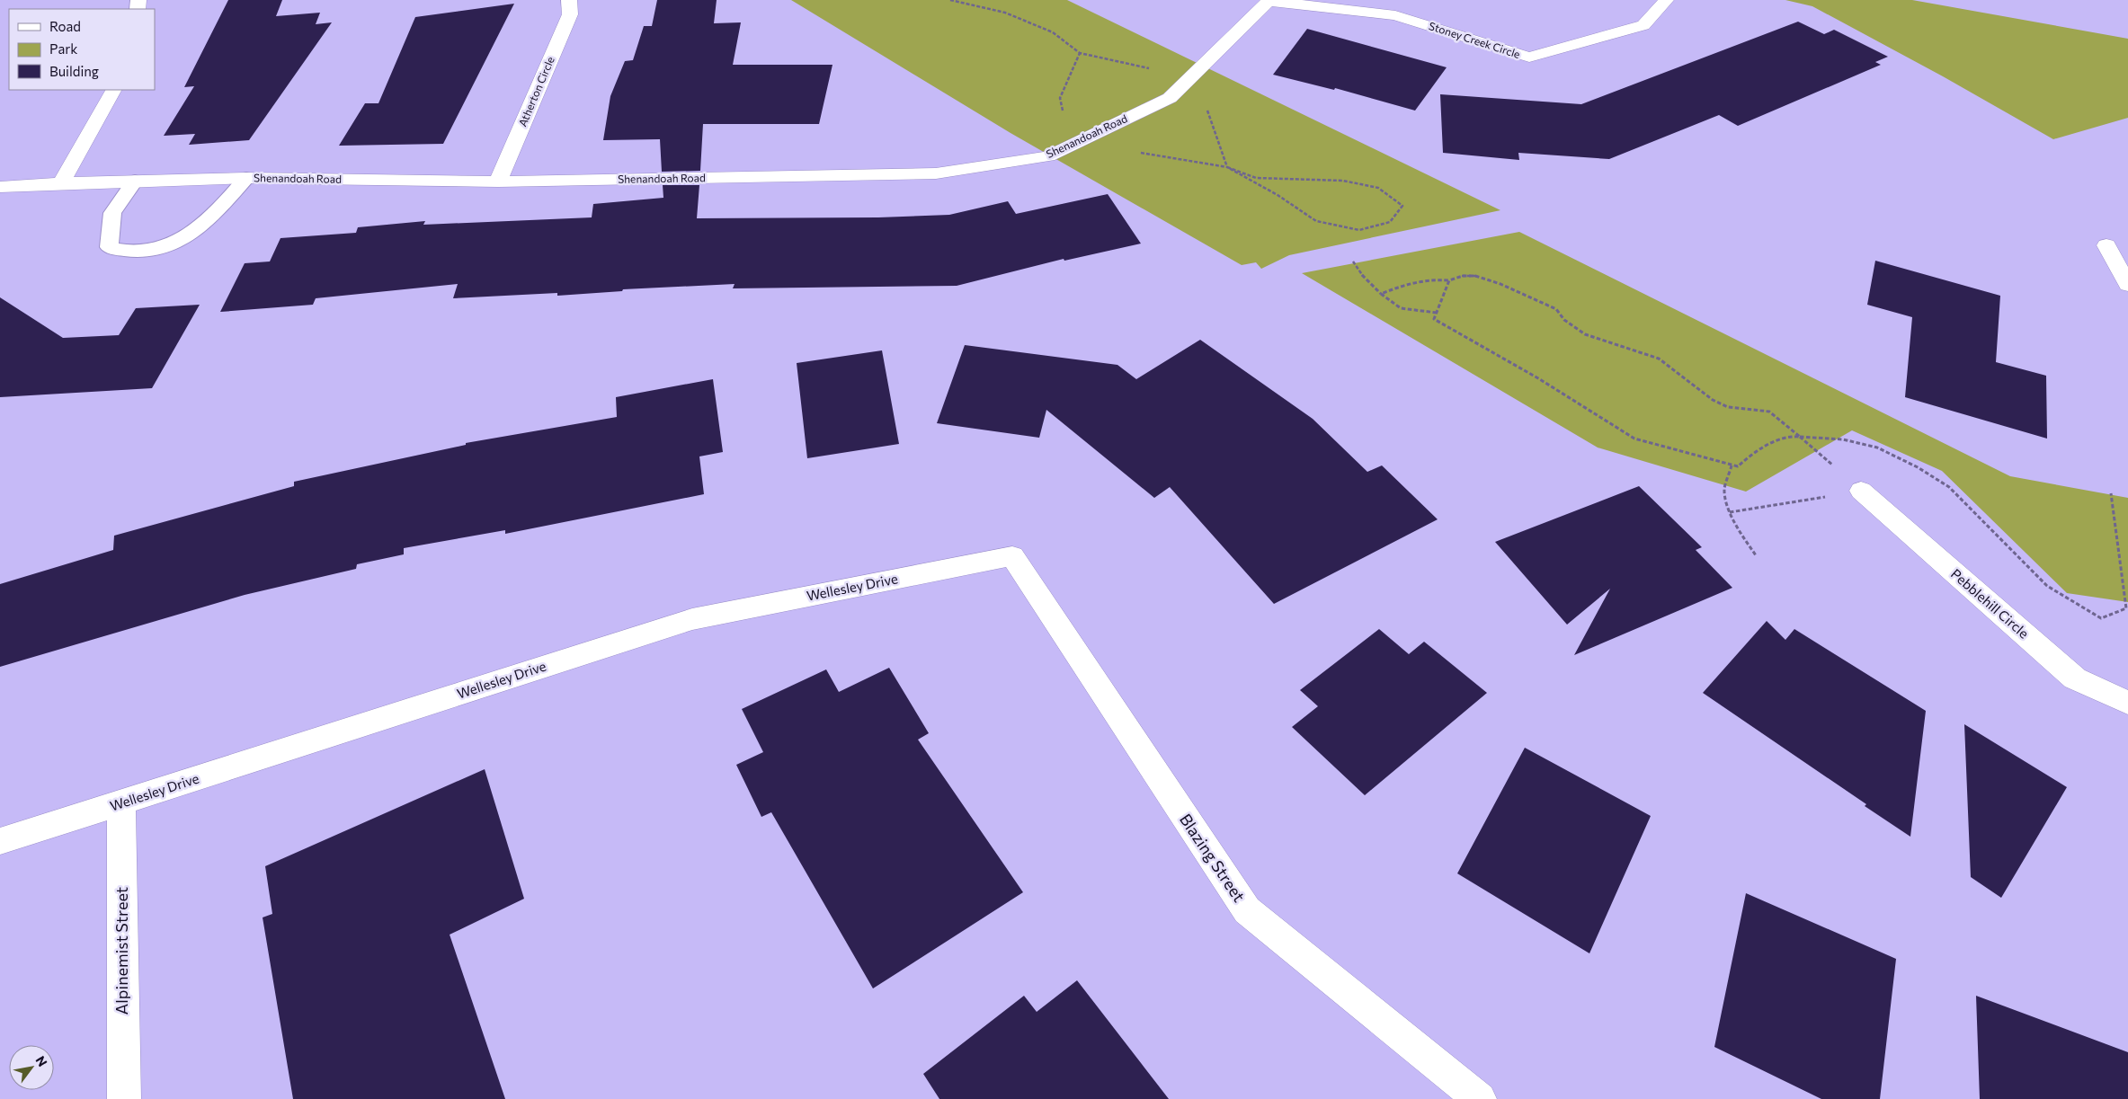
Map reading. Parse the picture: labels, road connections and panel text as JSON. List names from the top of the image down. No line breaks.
{"streets":{"street":["Stoney Creek Circle","Atherton Circle","Shenandoah Road","Wellesley Drive","Pebblehill Circle","Blazing Street","Alpinemist Street"]},"crossings":[["Stoney Creek Circle","Shenandoah Road"],["Atherton Circle","Shenandoah Road"],["Wellesley Drive","Blazing Street"],["Wellesley Drive","Alpinemist Street"]],"legend":["Road","Park","Building"],"north":"top right"}
